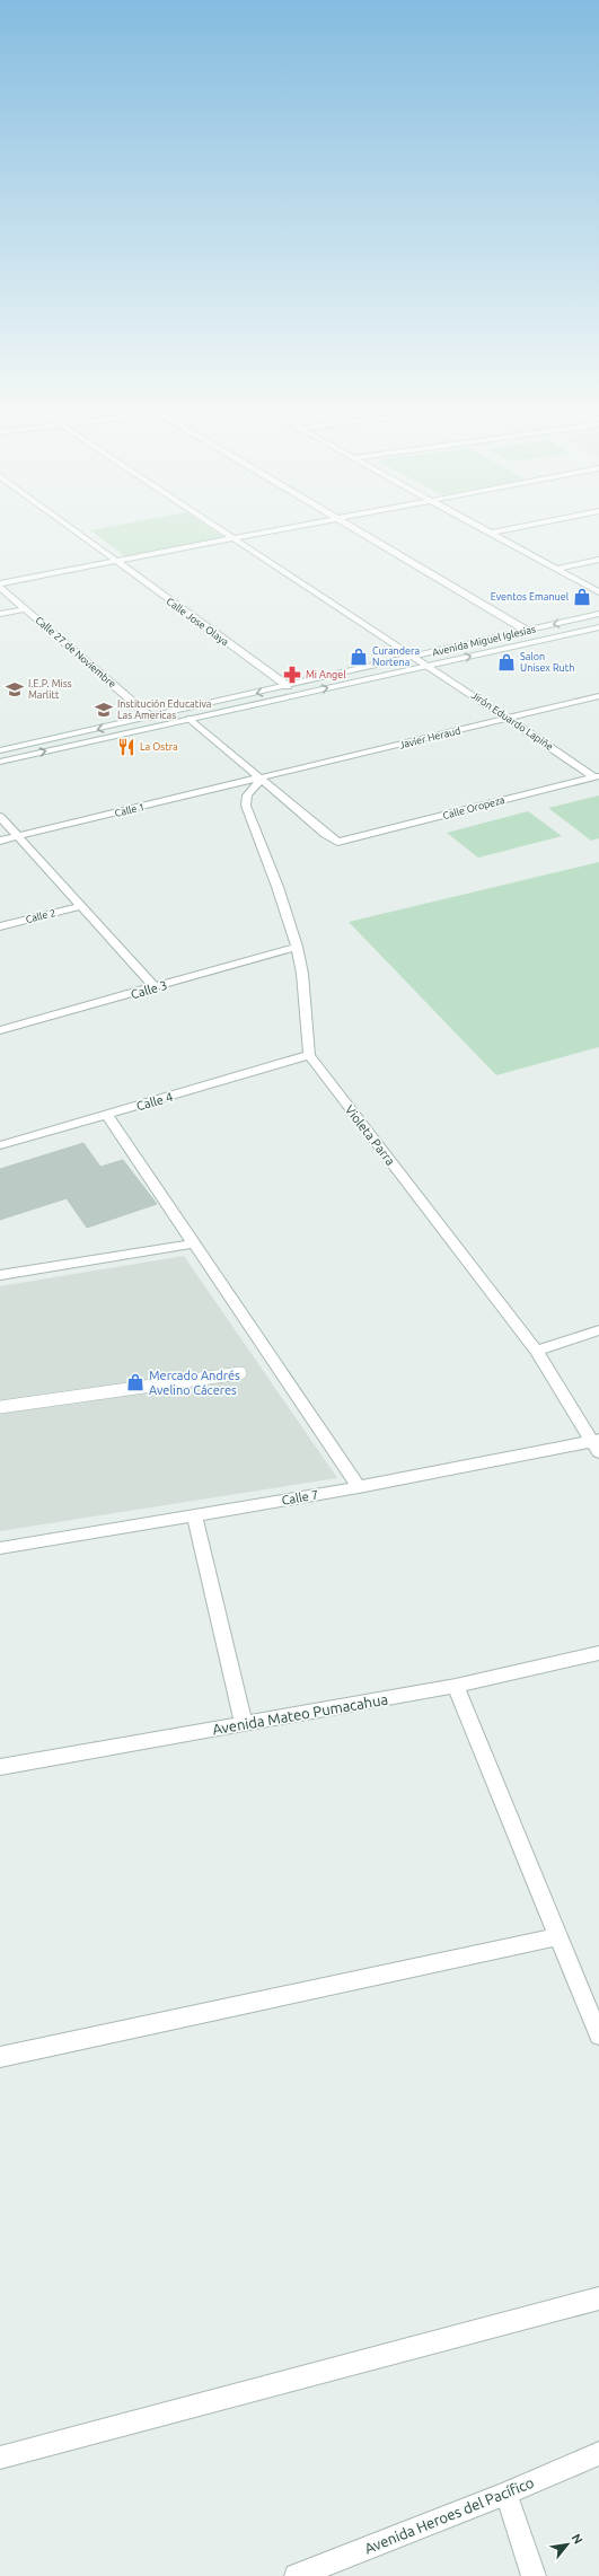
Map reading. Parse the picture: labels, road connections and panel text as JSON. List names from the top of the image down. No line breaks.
{"streets":{"street":["Calle Jose Olaya","Avenida Miguel Iglesias","Calle 27 de Noviembre","Jirón Eduardo Lapiñe","Javier Heraud","Calle Oropeza","Calle 1","Calle 2","Calle 3","Calle 4","Violeta Parra","Calle 7","Avenida Mateo Pumacahua","Avenida Heroes del Pacífico"]},"crossings":[["Calle Jose Olaya","Avenida Miguel Iglesias"],["Avenida Miguel Iglesias","Calle 27 de Noviembre"],["Avenida Miguel Iglesias","Jirón Eduardo Lapiñe"],["Jirón Eduardo Lapiñe","Javier Heraud"],["Jirón Eduardo Lapiñe","Calle Oropeza"],["Javier Heraud","Calle Oropeza"],["Javier Heraud","Calle 1"],["Calle Oropeza","Calle 1"],["Calle 4","Violeta Parra"],["Violeta Parra","Calle 7"]],"places":{"shop":["Eventos Emanuel","Curandera Nortena","Salon Unisex Ruth","Mercado Andrés Avelino Cáceres"],"pharmacy":["Mi Angel"],"school or university":["I.E.P. Miss Marlitt","Institución Educativa Las Americas"],"restaurant":["La Ostra"]},"north":"top right"}
